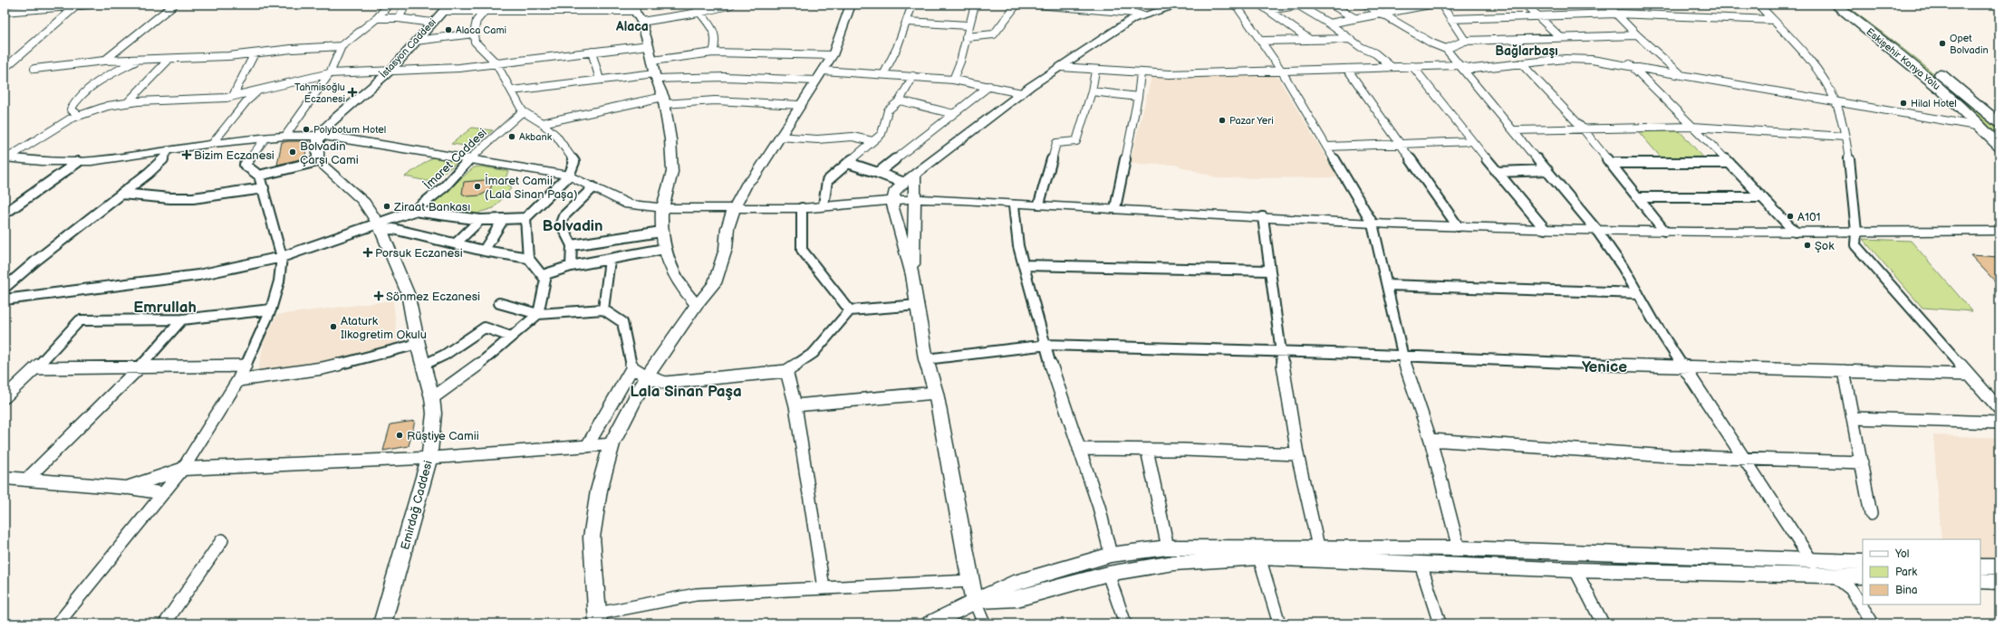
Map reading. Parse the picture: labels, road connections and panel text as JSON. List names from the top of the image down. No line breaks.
{"streets":{"highway":["Eskişehir Konya Yolu"],"street":["İstasyon Caddesi","İmaret Caddesi","Emirdağ Caddesi"]},"crossings":[["İmaret Caddesi","Emirdağ Caddesi"]],"districts":["Alaca","Bağlarbaşı","Bolvadin","Emrullah","Yenice","Lala Sinan Paşa"],"places":{"other":["Alaca Cami","Opet Bolvadin","Hilal Hotel","Pazar Yeri","Polybotum Hotel","Akbank","Bolvadin Çarşı Cami","İmaret Camii (Lala Sinan Paşa)","Ziraat Bankası","A101","Şok","Ataturk Ilkogretim Okulu","Rüştiye Camii"],"health":["Tahmisoğlu Eczanesi","Bizim Eczanesi","Porsuk Eczanesi","Sönmez Eczanesi"]},"legend":["Yol","Park","Bina"]}
